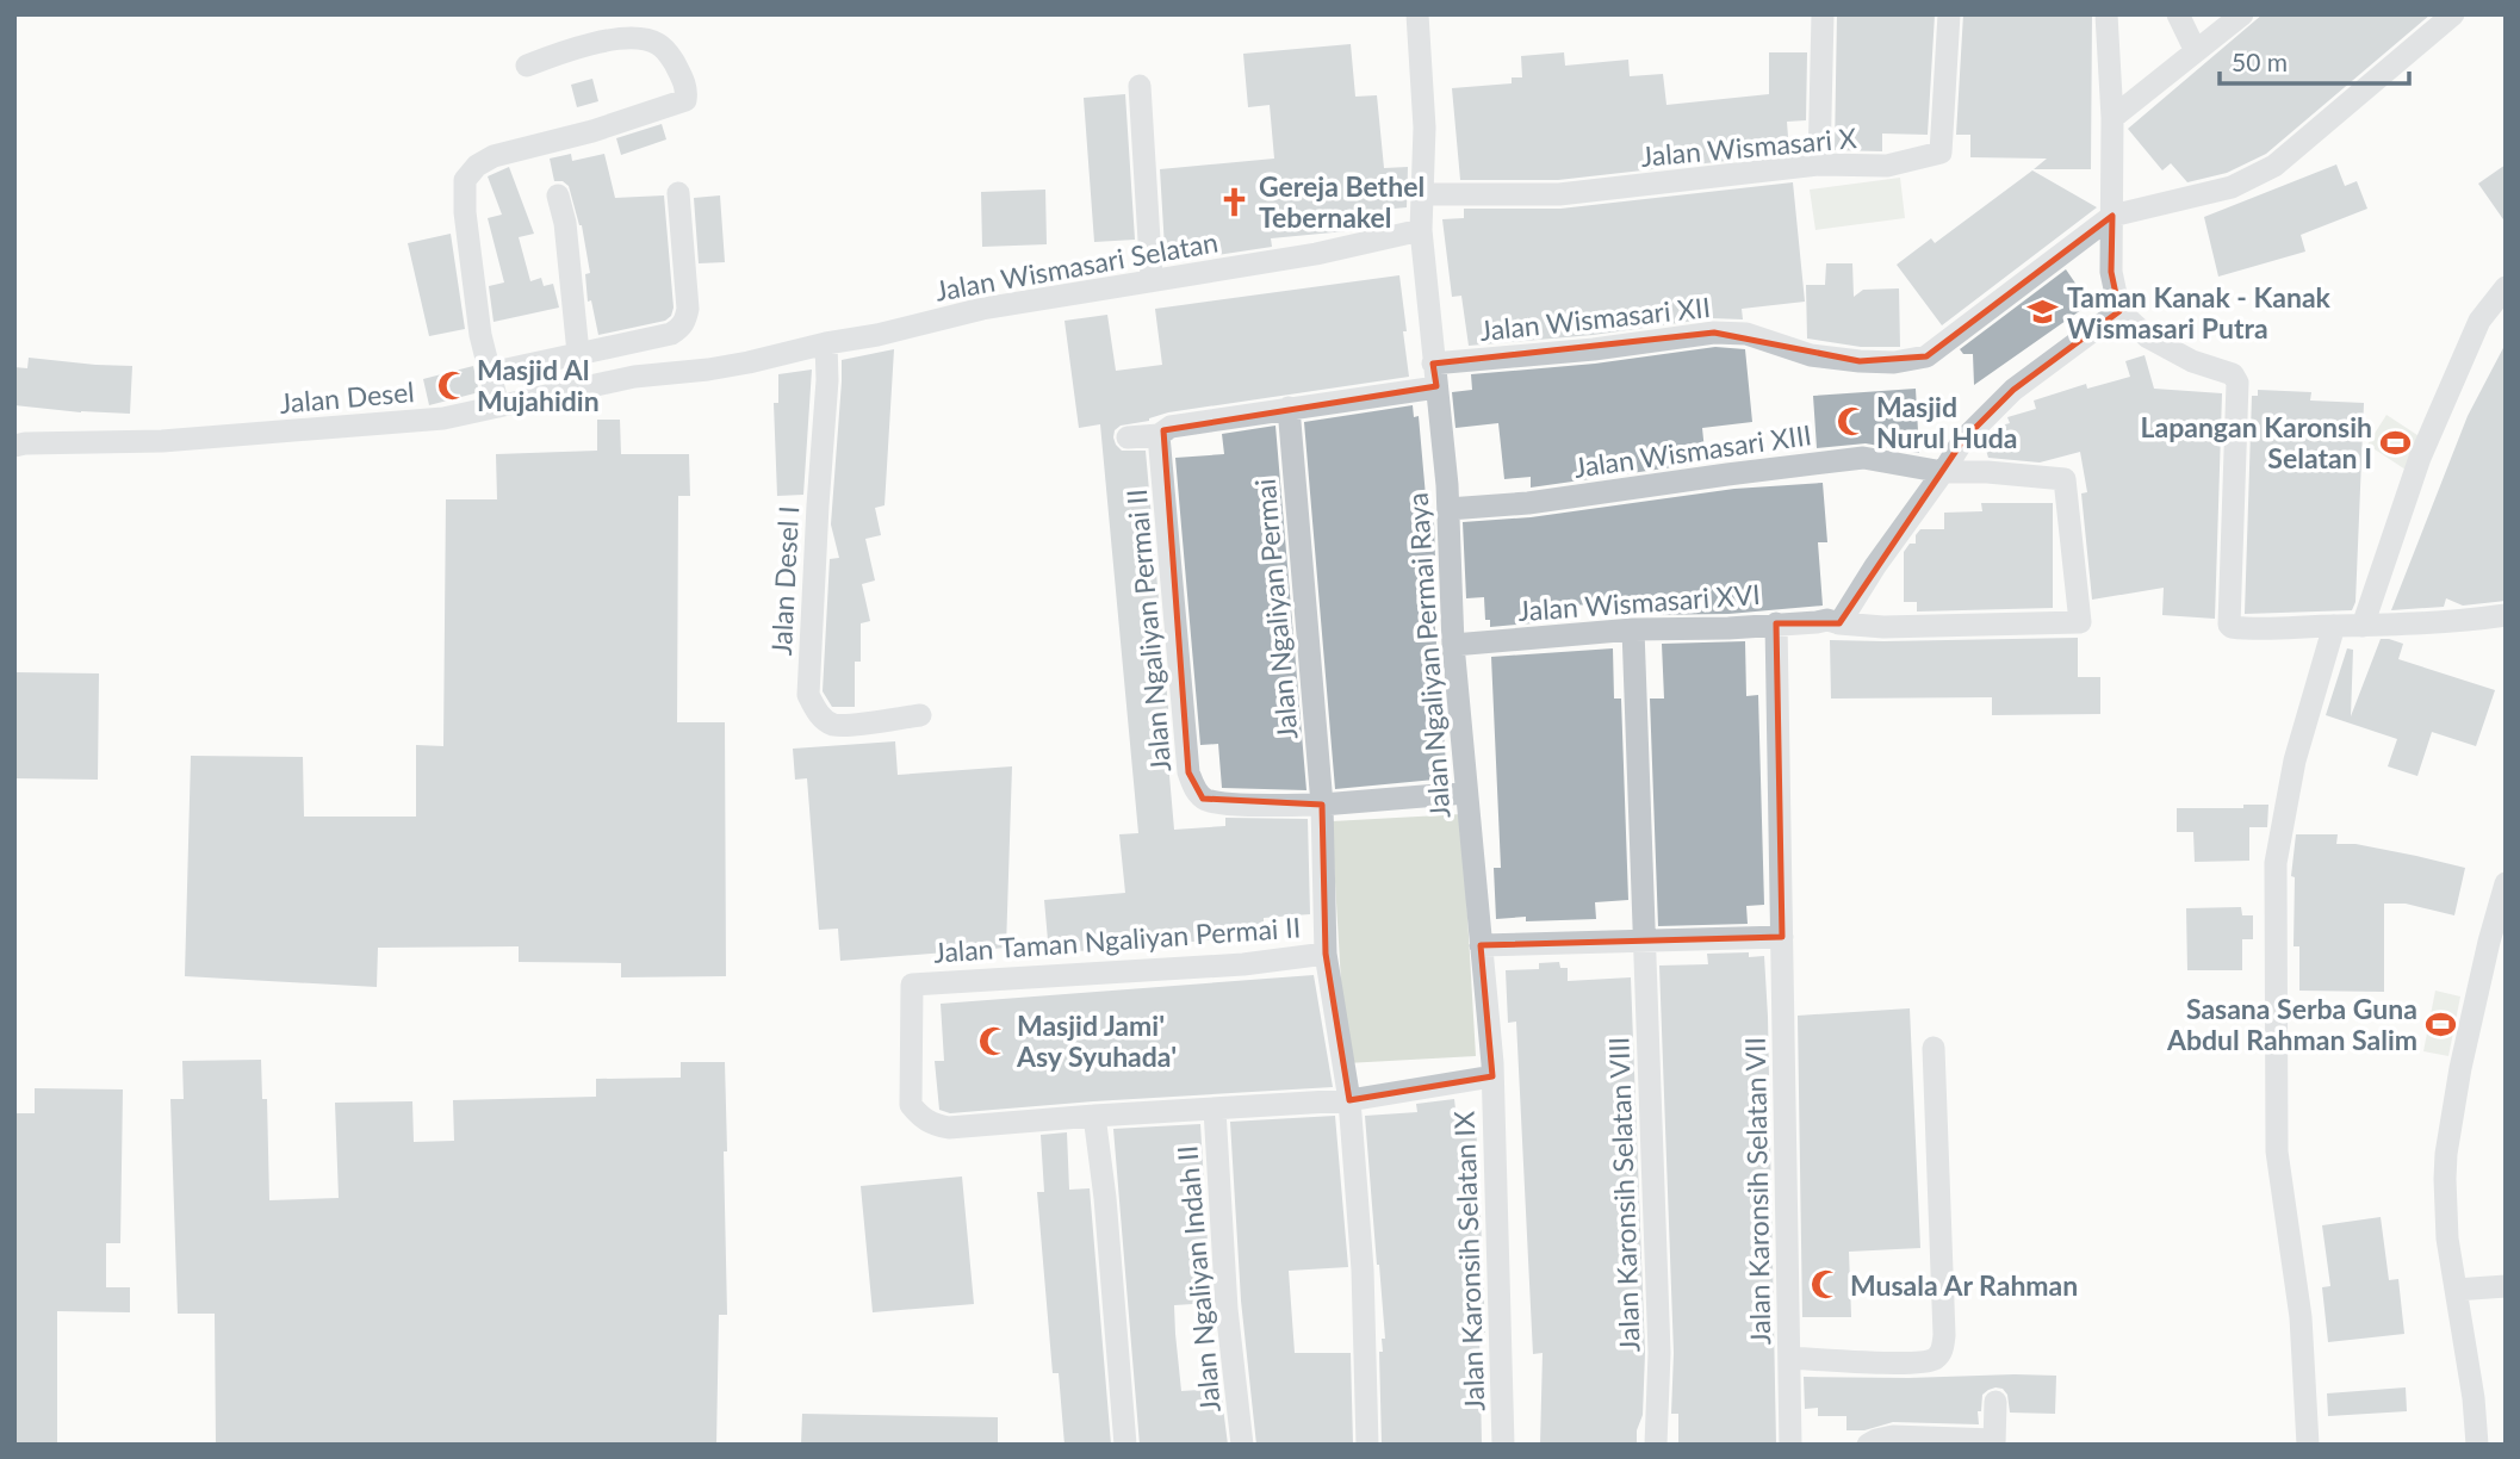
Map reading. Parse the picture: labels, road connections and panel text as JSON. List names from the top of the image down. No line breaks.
{"streets":{"street":["Jalan Wismasari X","Jalan Wismasari Selatan","Jalan Wismasari XII","Jalan Desel","Jalan Wismasari XIII","Jalan Desel I","Jalan Wismasari XVI","Jalan Ngaliyan Permai","Jalan Ngaliyan Permai II","Jalan Ngaliyan Permai Raya","Jalan Taman Ngaliyan Permai II","Jalan Karonsih Selatan VII","Jalan Karonsih Selatan VIII","Jalan Karonsih Selatan IX","Jalan Ngaliyan Indah II"]},"crossings":[["Jalan Wismasari Selatan","Jalan Desel"],["Jalan Wismasari Selatan","Jalan Desel I"],["Jalan Wismasari Selatan","Jalan Ngaliyan Permai Raya"],["Jalan Wismasari XII","Jalan Ngaliyan Permai"],["Jalan Wismasari XII","Jalan Ngaliyan Permai II"],["Jalan Wismasari XII","Jalan Ngaliyan Permai Raya"],["Jalan Desel","Jalan Desel I"],["Jalan Wismasari XIII","Jalan Wismasari XVI"],["Jalan Wismasari XIII","Jalan Ngaliyan Permai Raya"],["Jalan Wismasari XVI","Jalan Ngaliyan Permai Raya"],["Jalan Wismasari XVI","Jalan Karonsih Selatan VII"],["Jalan Wismasari XVI","Jalan Karonsih Selatan VIII"],["Jalan Ngaliyan Permai","Jalan Ngaliyan Permai II"],["Jalan Ngaliyan Permai II","Jalan Ngaliyan Permai Raya"],["Jalan Ngaliyan Permai Raya","Jalan Karonsih Selatan IX"]],"places":{"church":["Gereja Bethel Tebernakel"],"school or university":["Taman Kanak - Kanak Wismasari Putra"],"mosque":["Masjid Al Mujahidin","Masjid Nurul Huda","Masjid Jami' Asy Syuhada'","Musala Ar Rahman"],"sports":["Lapangan Karonsih Selatan I","Sasana Serba Guna Abdul Rahman Salim"]},"scale_bar":"50 m"}
